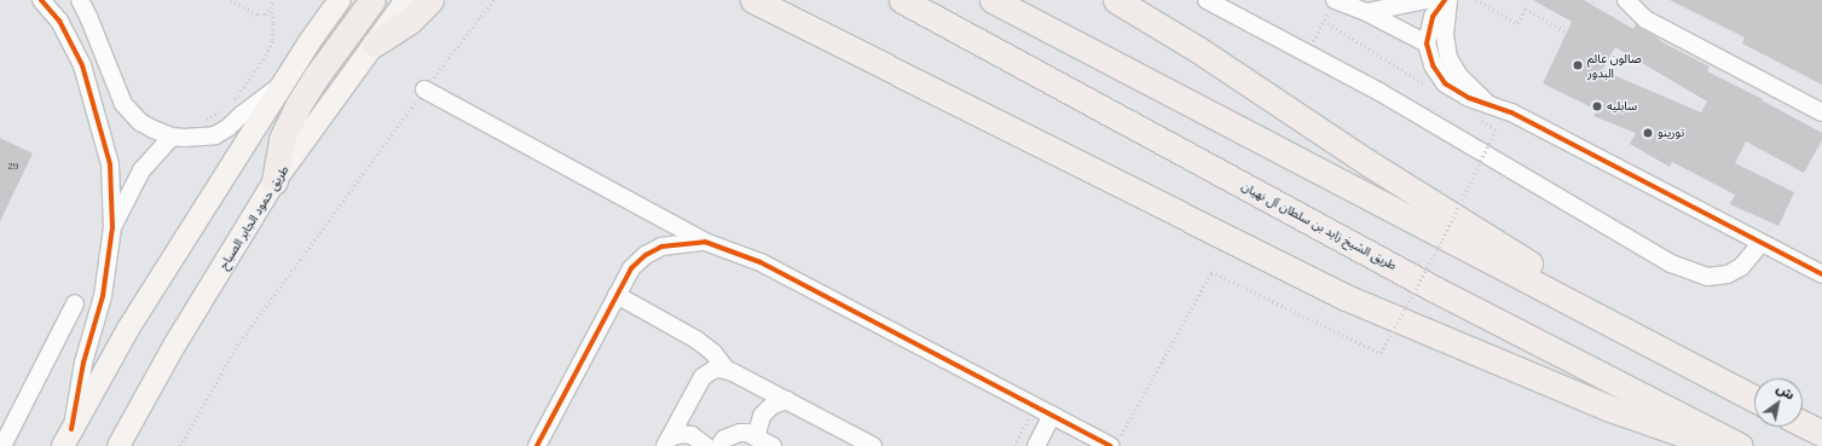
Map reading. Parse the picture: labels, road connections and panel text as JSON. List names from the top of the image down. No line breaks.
{"streets":{"highway":["طريق الشيخ زايد بن سلطان آل نهيان"],"main road":["طريق حمود الجابر الصباح"]},"places":["صالون عالم البدور","سابليه","تورينو"],"house_numbers":["29"],"north":"top right"}
